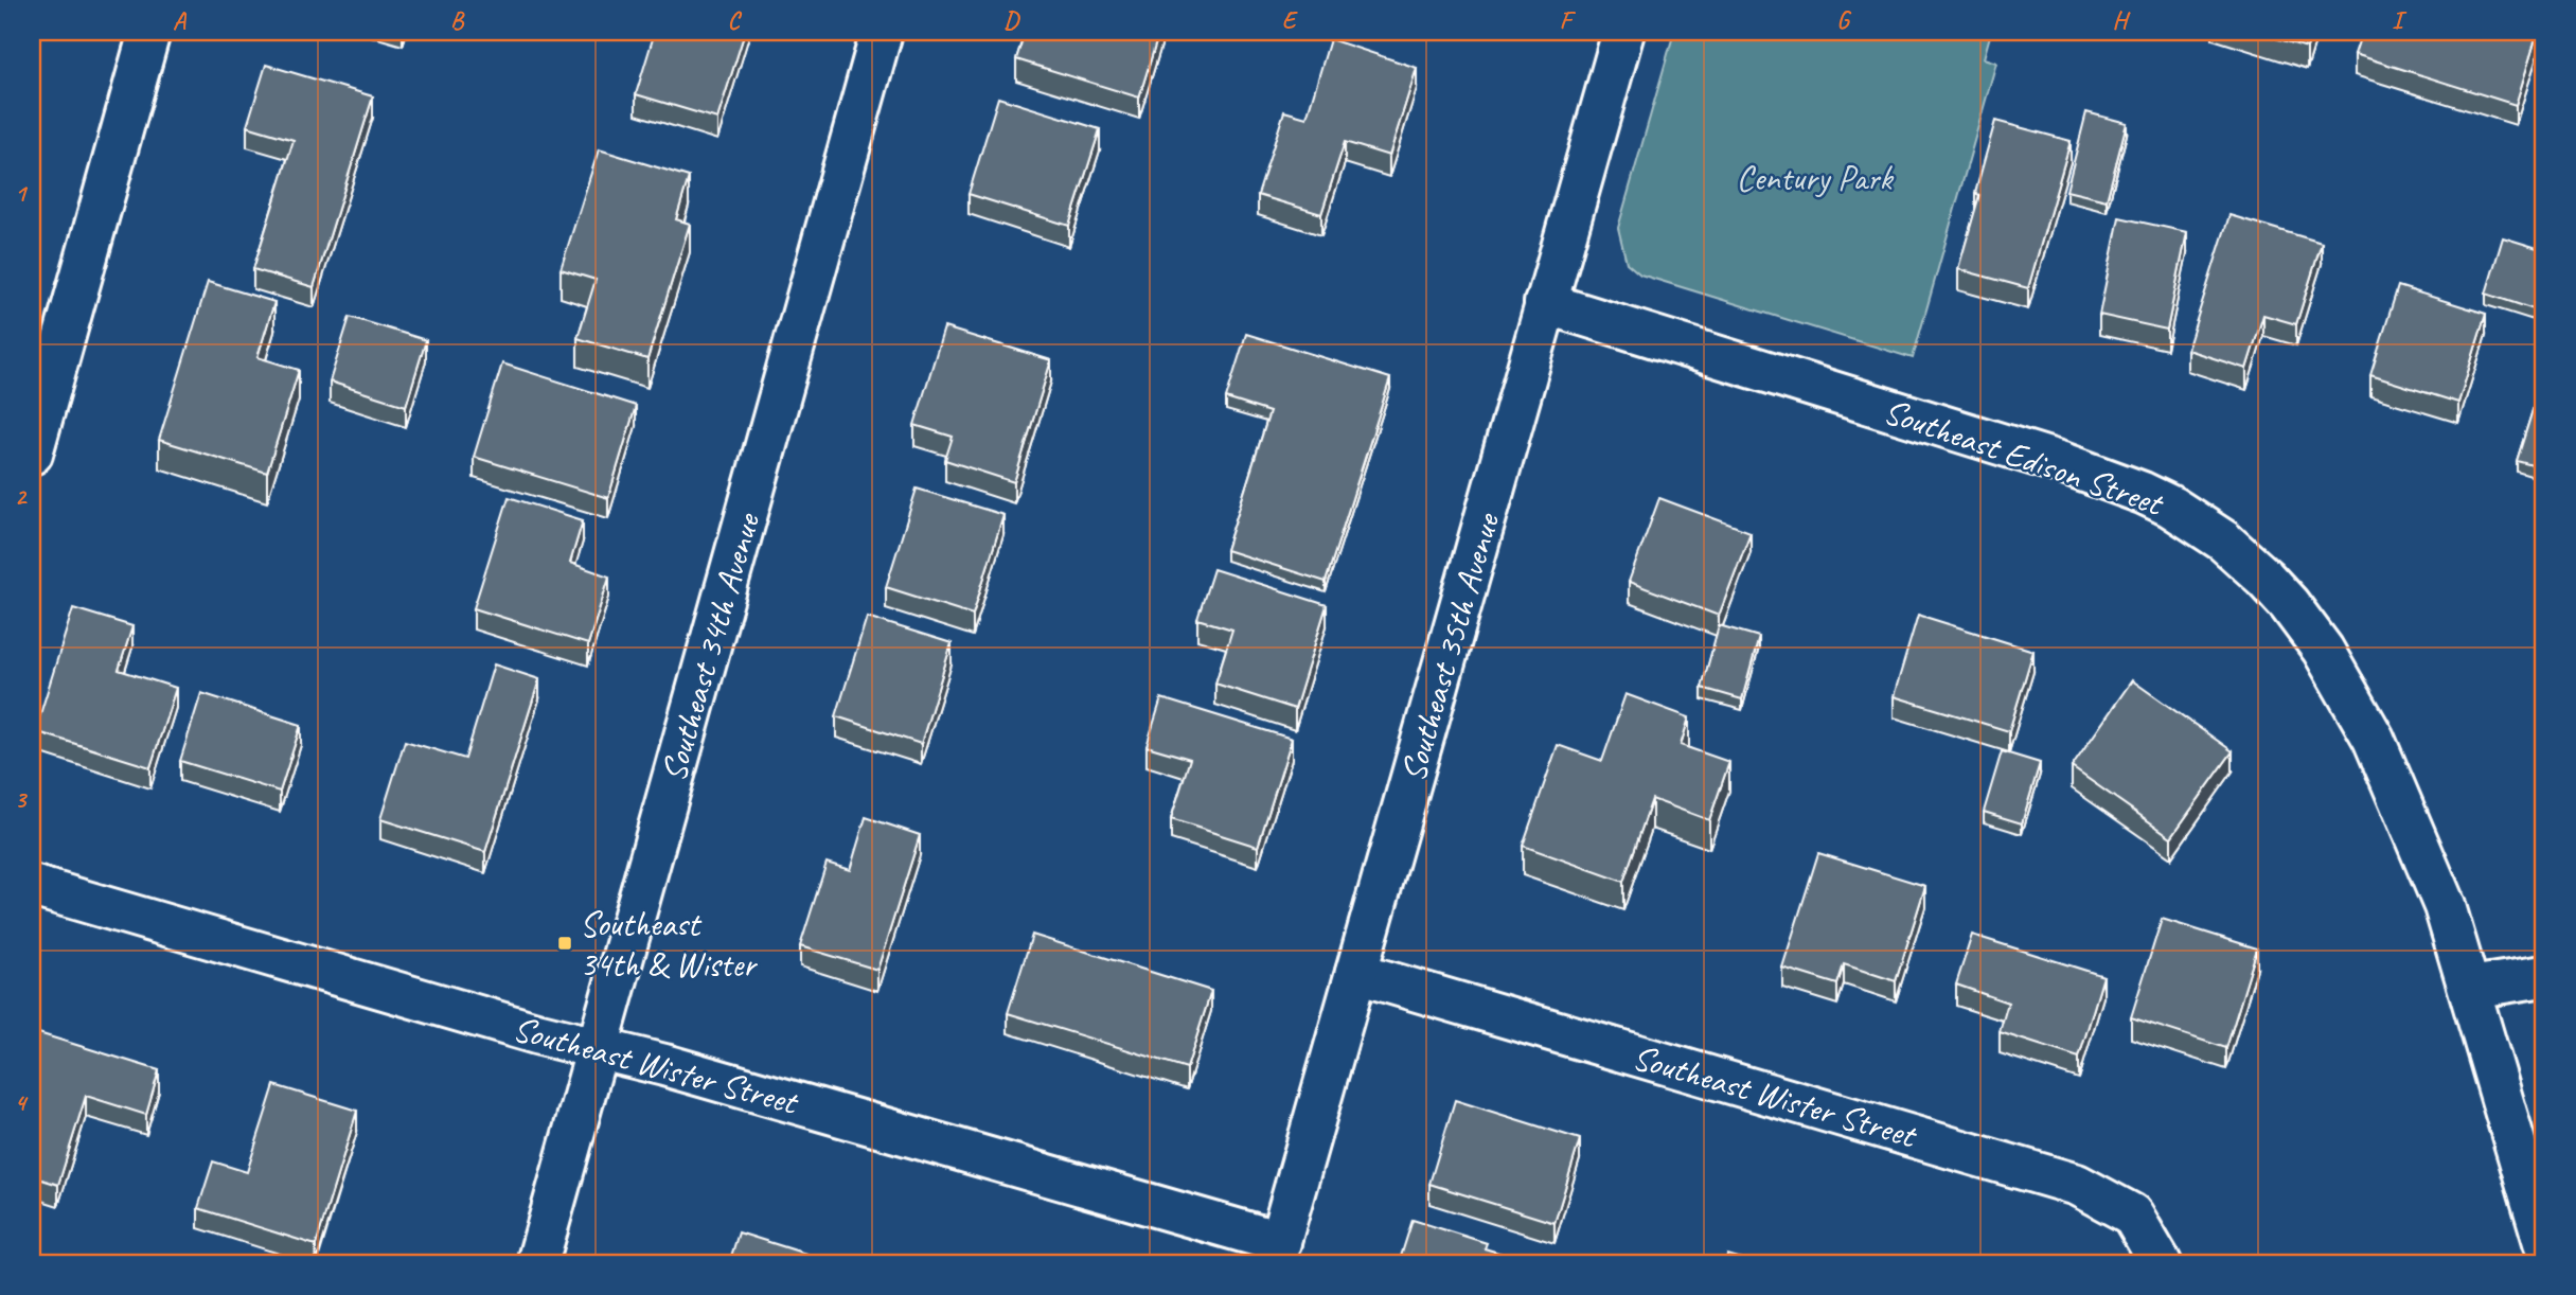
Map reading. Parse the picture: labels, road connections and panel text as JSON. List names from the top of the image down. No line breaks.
{"streets":{"street":["Southeast Edison Street","Southeast 34th Avenue","Southeast 35th Avenue","Southeast Wister Street"]},"crossings":[["Southeast Edison Street","Southeast 35th Avenue"],["Southeast 34th Avenue","Southeast Wister Street"],["Southeast 35th Avenue","Southeast Wister Street"]],"parks":["Century Park"],"places":{"transit":["Southeast 34th & Wister"]},"grid":{"columns":["A","B","C","D","E","F","G","H","I"],"rows":["1","2","3","4"]}}
